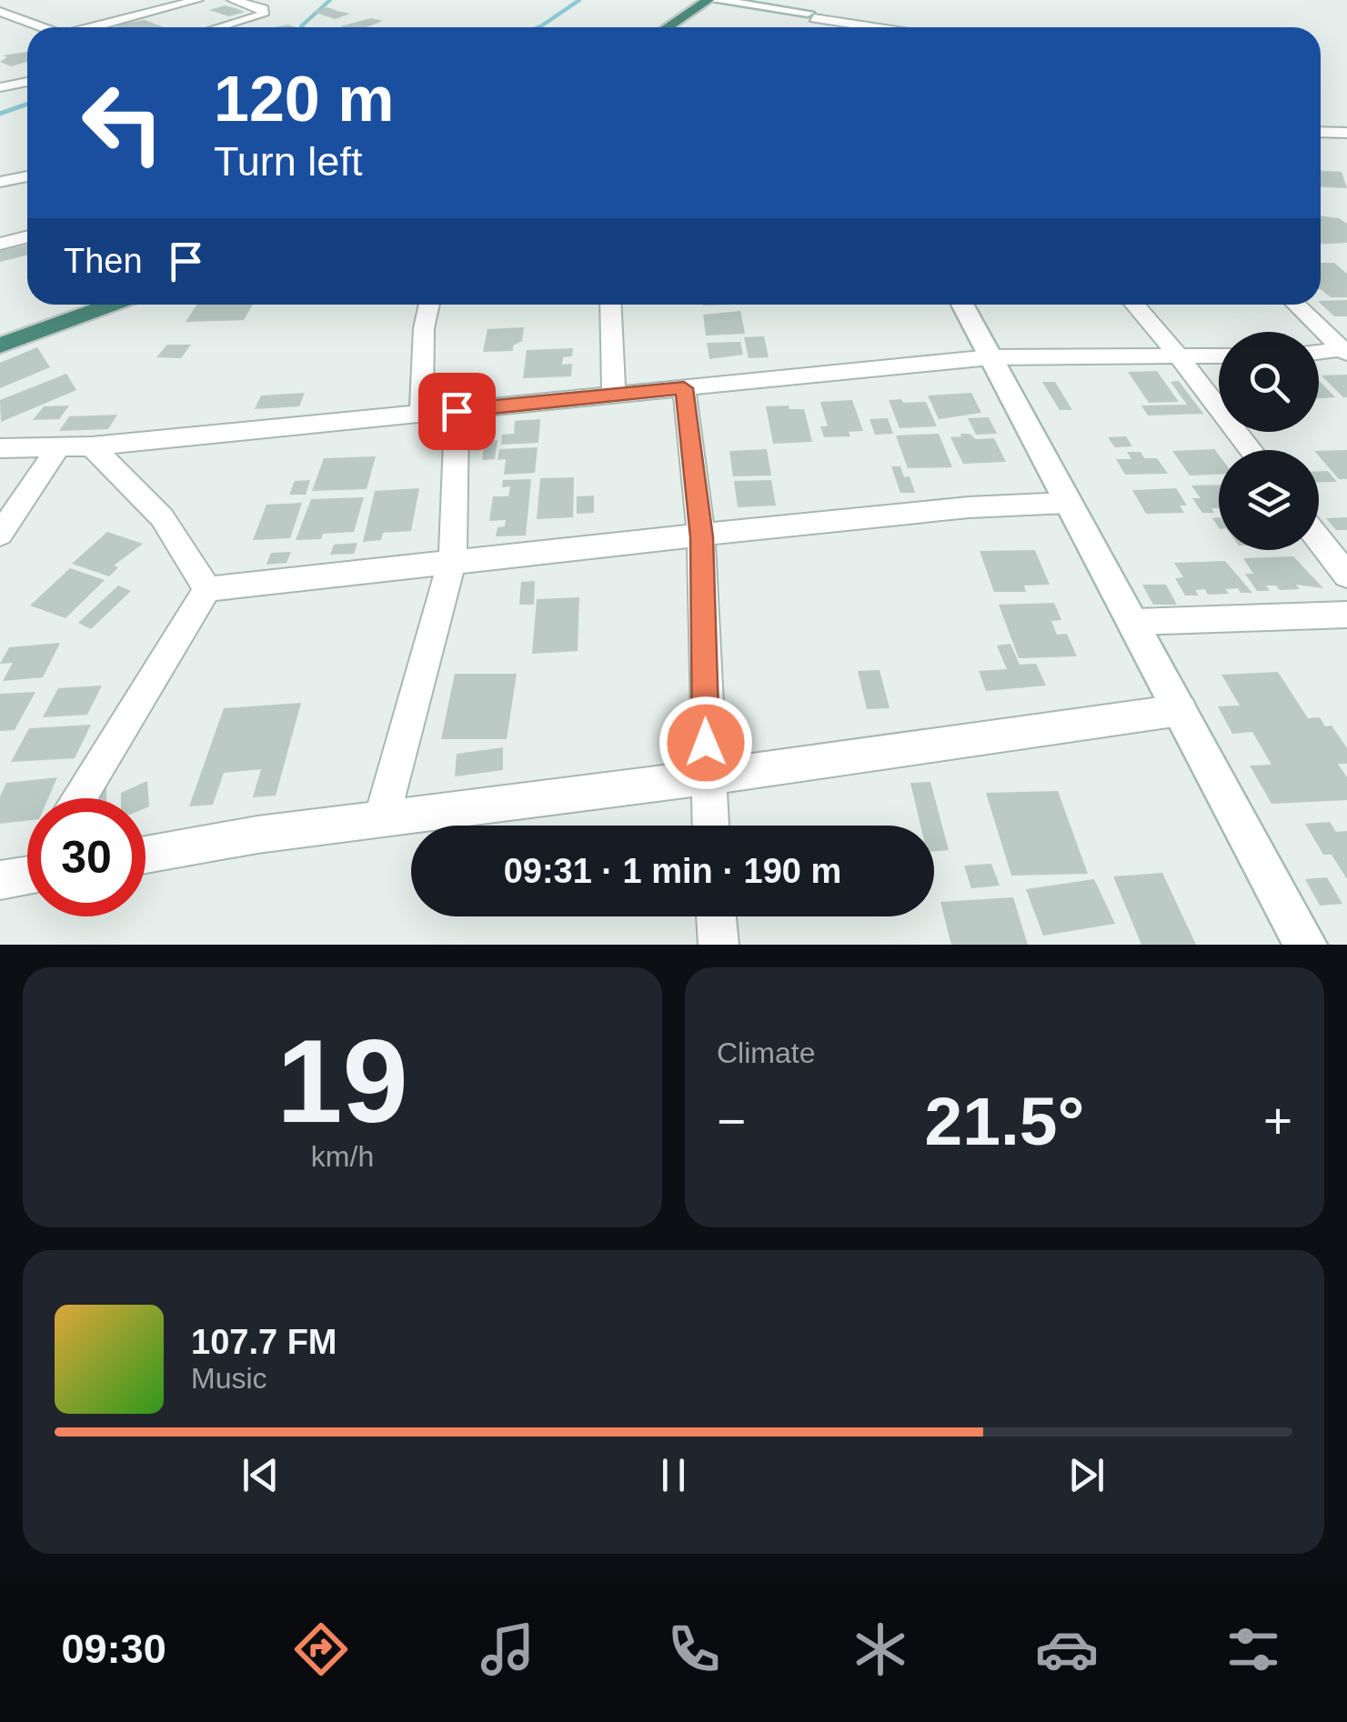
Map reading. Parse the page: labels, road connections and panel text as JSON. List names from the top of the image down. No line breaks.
{"page":{"turn":["120 m","Turn left"],"then":"Then","limit":"30","trip":"09:31 · 1 min · 190 m","tile":[["19","km/h"],"Climate"],"heat":["−","21.5°","+"],"song":["107.7 FM","Music"],"tabs":"09:30"}}
